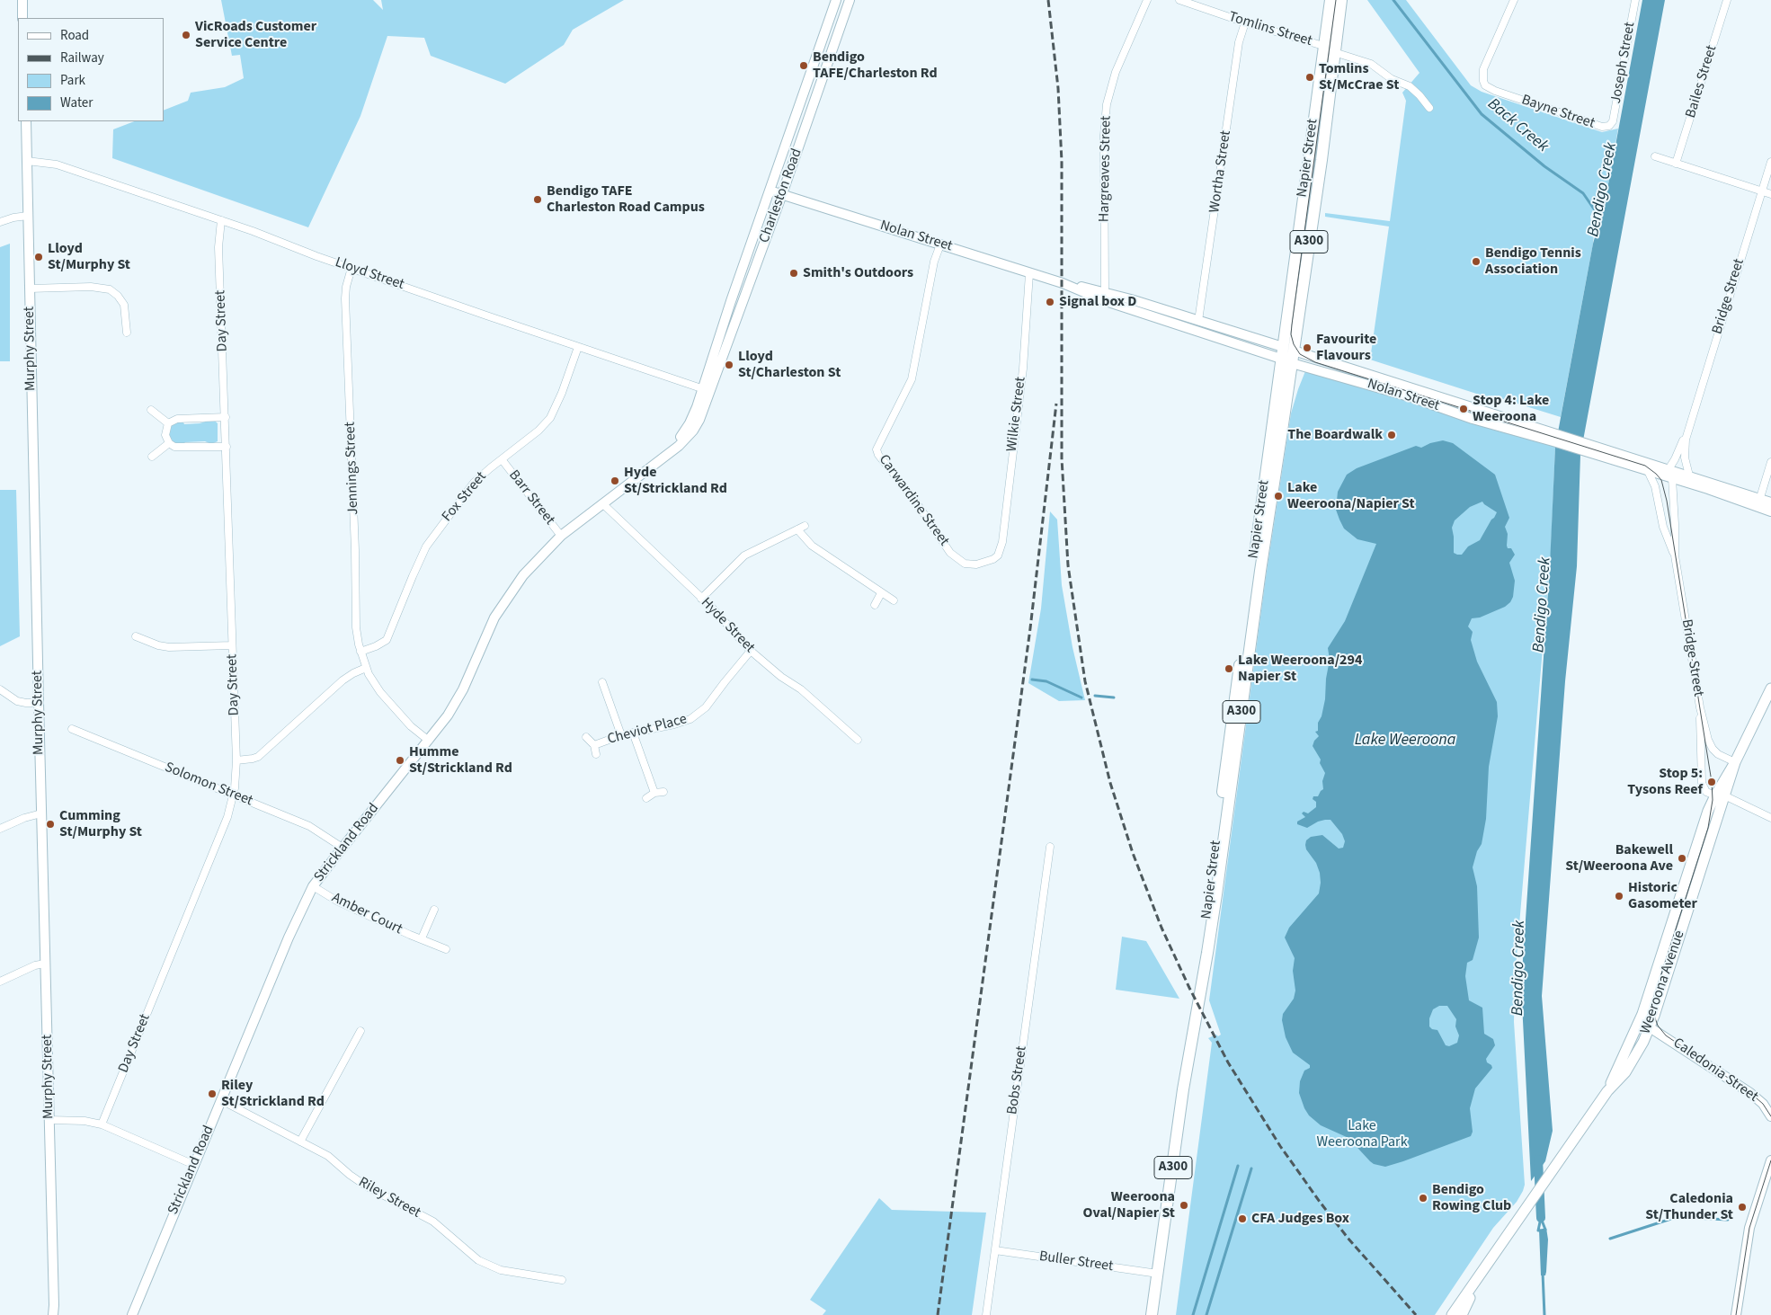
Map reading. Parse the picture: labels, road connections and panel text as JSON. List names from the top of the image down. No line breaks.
{"streets":{"highway":["Tomlins Street","Napier Street","Nolan Street","A300"],"main road":["Weeroona Avenue","Caledonia Street"],"street":["Joseph Street","Bailes Street","Bayne Street","Hargreaves Street","Wortha Street","Charleston Road","Lloyd Street","Bridge Street","Day Street","Murphy Street","Wilkie Street","Jennings Street","Fox Street","Barr Street","Carwardine Street","Hyde Street","Cheviot Place","Solomon Street","Strickland Road","Amber Court","Bobs Street","Riley Street","Buller Street"]},"crossings":[["Tomlins Street","Napier Street"],["Tomlins Street","Wortha Street"],["Tomlins Street","A300"],["Joseph Street","Bayne Street"],["Napier Street","Nolan Street"],["Napier Street","A300"],["Napier Street","Buller Street"],["Hargreaves Street","Nolan Street"],["Wortha Street","Nolan Street"],["Charleston Road","Nolan Street"],["Charleston Road","Lloyd Street"],["Charleston Road","Strickland Road"],["Nolan Street","Bridge Street"],["Nolan Street","Wilkie Street"],["Nolan Street","Carwardine Street"],["Lloyd Street","Day Street"],["Lloyd Street","Murphy Street"],["Lloyd Street","Jennings Street"],["Lloyd Street","Fox Street"],["Lloyd Street","Strickland Road"],["Bridge Street","Weeroona Avenue"],["Day Street","Solomon Street"],["Wilkie Street","Carwardine Street"],["Jennings Street","Fox Street"],["Jennings Street","Strickland Road"],["Fox Street","Barr Street"],["Barr Street","Strickland Road"],["Hyde Street","Cheviot Place"],["Hyde Street","Strickland Road"],["Solomon Street","Strickland Road"],["Strickland Road","Amber Court"],["Strickland Road","Riley Street"],["Weeroona Avenue","Caledonia Street"],["Bobs Street","Buller Street"]],"water":["Back Creek","Bendigo Creek","Lake Weeroona"],"parks":["Lake Weeroona Park"],"places":["VicRoads Customer Service Centre","Bendigo TAFE/Charleston Rd","Tomlins St/McCrae St","Bendigo TAFE Charleston Road Campus","Lloyd St/Murphy St","Bendigo Tennis Association","Smith's Outdoors","Signal box D","Favourite Flavours","Lloyd St/Charleston St","Stop 4: Lake Weeroona","The Boardwalk","Hyde St/Strickland Rd","Lake Weeroona/Napier St","Lake Weeroona/294 Napier St","Humme St/Strickland Rd","Stop 5: Tysons Reef","Cumming St/Murphy St","Bakewell St/Weeroona Ave","Historic Gasometer","Riley St/Strickland Rd","Bendigo Rowing Club","Weeroona Oval/Napier St","Caledonia St/Thunder St","CFA Judges Box"],"legend":["Road","Railway","Park","Water"]}
